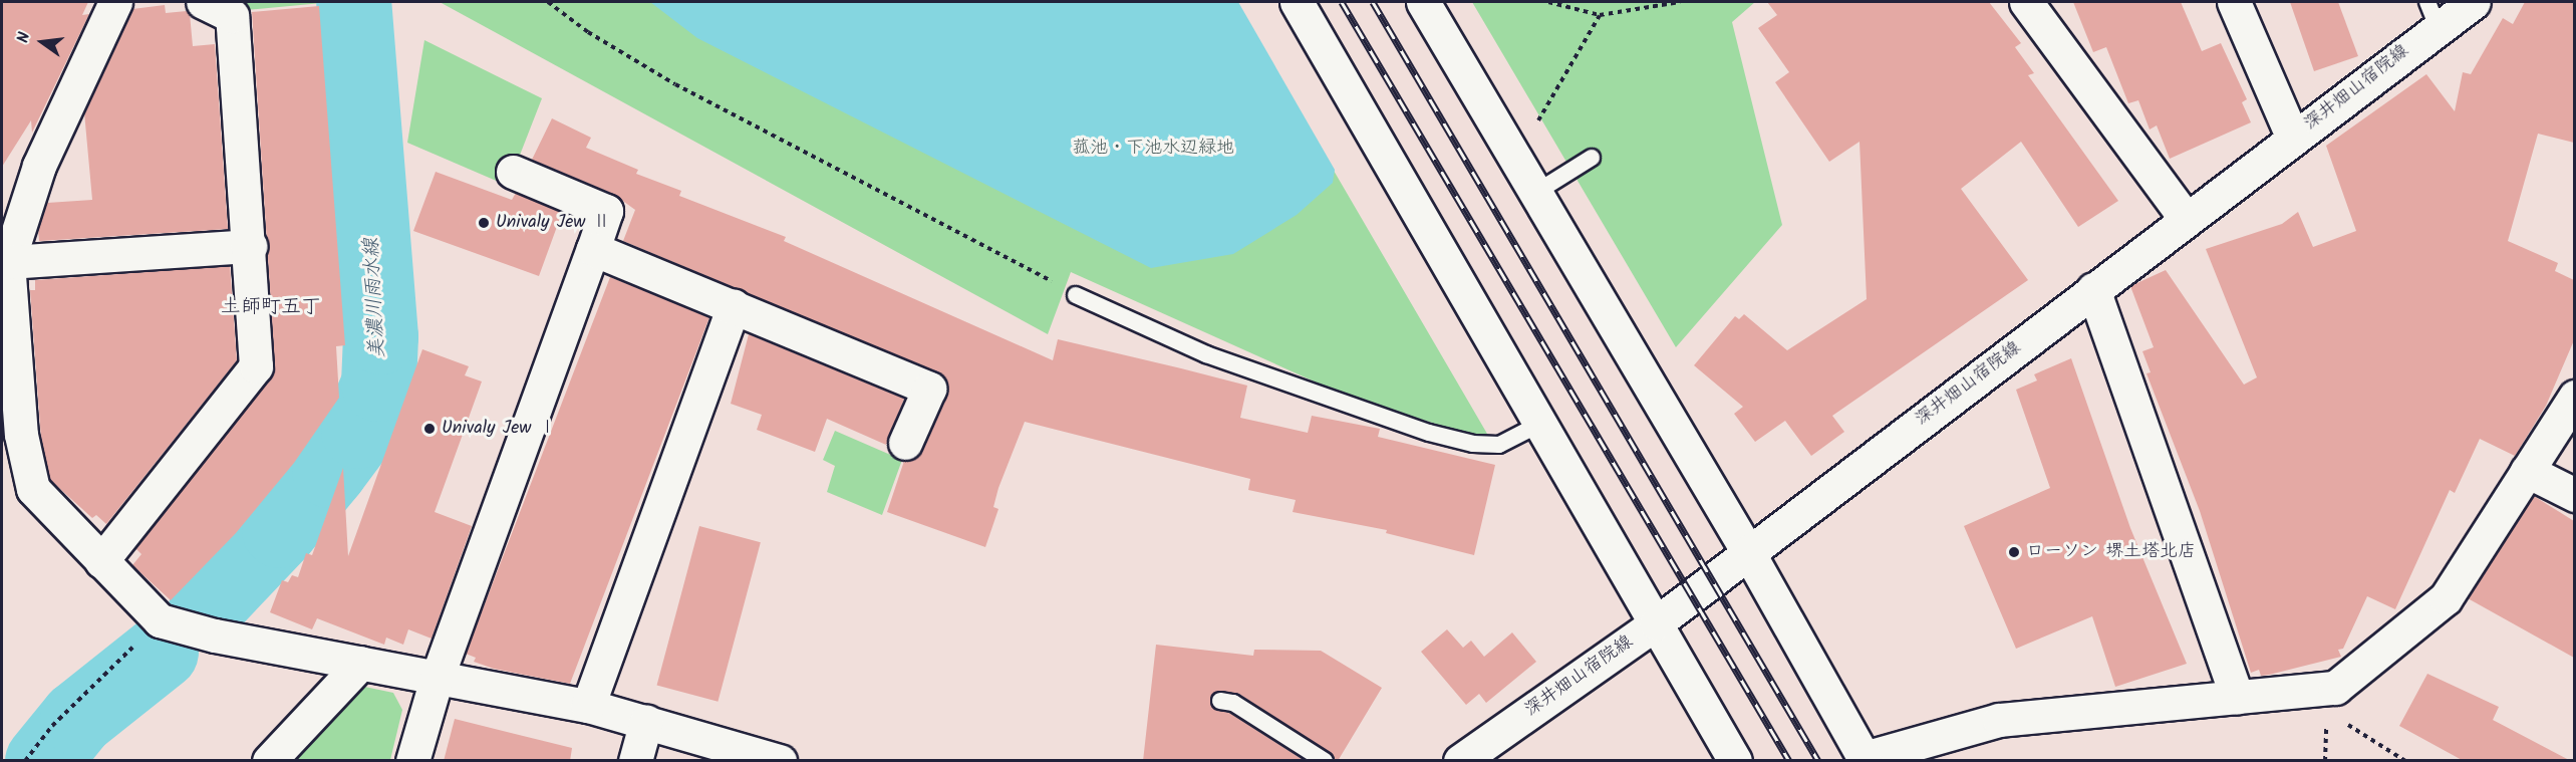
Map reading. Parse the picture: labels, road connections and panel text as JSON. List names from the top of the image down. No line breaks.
{"streets":{"street":["深井畑山宿院線"]},"districts":["土師町五丁"],"water":["美濃川雨水線"],"parks":["菰池・下池水辺緑地"],"places":["Univaly Jew Ⅱ","Univaly Jew Ⅰ","ローソン 堺土塔北店"],"north":"left"}
